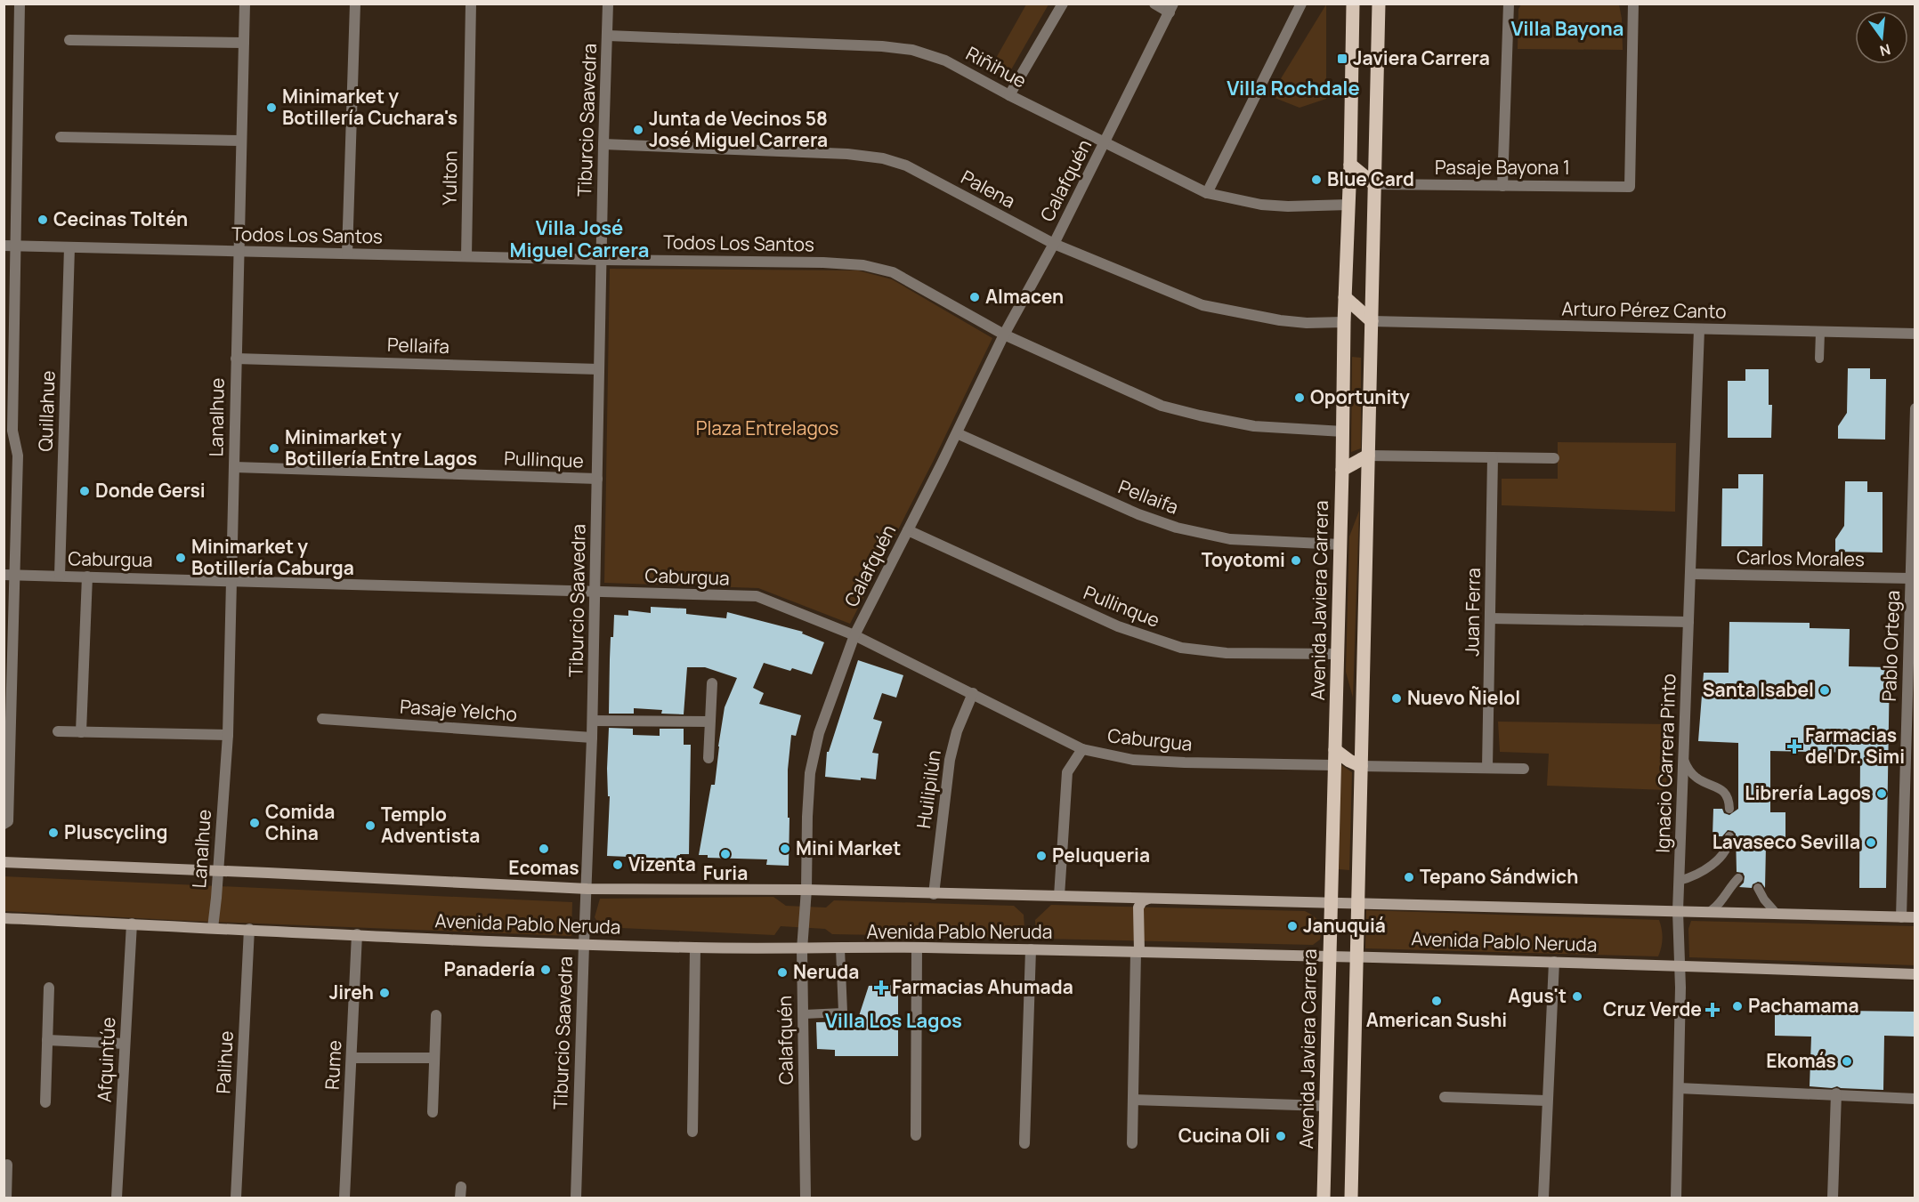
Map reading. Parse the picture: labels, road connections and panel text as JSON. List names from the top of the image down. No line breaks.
{"streets":{"main road":["Avenida Javiera Carrera","Avenida Pablo Neruda"],"street":["Riñihue","Tiburcio Saavedra","Pasaje Bayona 1","Yulton","Calafquén","Palena","Todos Los Santos","Arturo Pérez Canto","Pellaifa","Quillahue","Lanalhue","Pullinque","Carlos Morales","Caburgua","Juan Ferra","Pablo Ortega","Pasaje Yelcho","Ignacio Carrera Pinto","Huilipilún","Afquintúe","Palihue","Rume"]},"crossings":[["Riñihue","Tiburcio Saavedra"],["Riñihue","Calafquén"],["Riñihue","Avenida Javiera Carrera"],["Tiburcio Saavedra","Palena"],["Tiburcio Saavedra","Todos Los Santos"],["Tiburcio Saavedra","Pellaifa"],["Tiburcio Saavedra","Pullinque"],["Tiburcio Saavedra","Caburgua"],["Tiburcio Saavedra","Pasaje Yelcho"],["Tiburcio Saavedra","Avenida Pablo Neruda"],["Yulton","Todos Los Santos"],["Calafquén","Palena"],["Calafquén","Todos Los Santos"],["Calafquén","Pellaifa"],["Calafquén","Pullinque"],["Calafquén","Caburgua"],["Calafquén","Avenida Pablo Neruda"],["Palena","Avenida Javiera Carrera"],["Todos Los Santos","Quillahue"],["Todos Los Santos","Lanalhue"],["Todos Los Santos","Avenida Javiera Carrera"],["Arturo Pérez Canto","Ignacio Carrera Pinto"],["Pellaifa","Lanalhue"],["Pellaifa","Avenida Javiera Carrera"],["Quillahue","Caburgua"],["Lanalhue","Pullinque"],["Lanalhue","Caburgua"],["Lanalhue","Avenida Pablo Neruda"],["Pullinque","Avenida Javiera Carrera"],["Carlos Morales","Pablo Ortega"],["Carlos Morales","Ignacio Carrera Pinto"],["Caburgua","Avenida Javiera Carrera"],["Caburgua","Huilipilún"],["Avenida Javiera Carrera","Avenida Pablo Neruda"],["Pablo Ortega","Avenida Pablo Neruda"],["Ignacio Carrera Pinto","Avenida Pablo Neruda"],["Huilipilún","Avenida Pablo Neruda"],["Avenida Pablo Neruda","Afquintúe"],["Avenida Pablo Neruda","Palihue"],["Avenida Pablo Neruda","Rume"]],"districts":["Villa Bayona","Villa Rochdale","Villa José Miguel Carrera","Villa Los Lagos"],"parks":["Plaza Entrelagos"],"places":{"transit":["Javiera Carrera"],"other":["Minimarket y Botillería Cuchara's","Junta de Vecinos 58 José Miguel Carrera","Blue Card","Cecinas Toltén","Almacen","Oportunity","Minimarket y Botillería Entre Lagos","Donde Gersi","Minimarket y Botillería Caburga","Toyotomi","Santa Isabel","Nuevo Ñielol","Librería Lagos","Comida China","Templo Adventista","Pluscycling","Lavaseco Sevilla","Ecomas","Mini Market","Furia","Peluqueria","Vizenta","Tepano Sándwich","Januquiá","Panadería","Neruda","Jireh","Agus't","American Sushi","Pachamama","Ekomás","Cucina Oli"],"health":["Farmacias del Dr. Simi","Farmacias Ahumada","Cruz Verde"]},"north":"bottom"}
